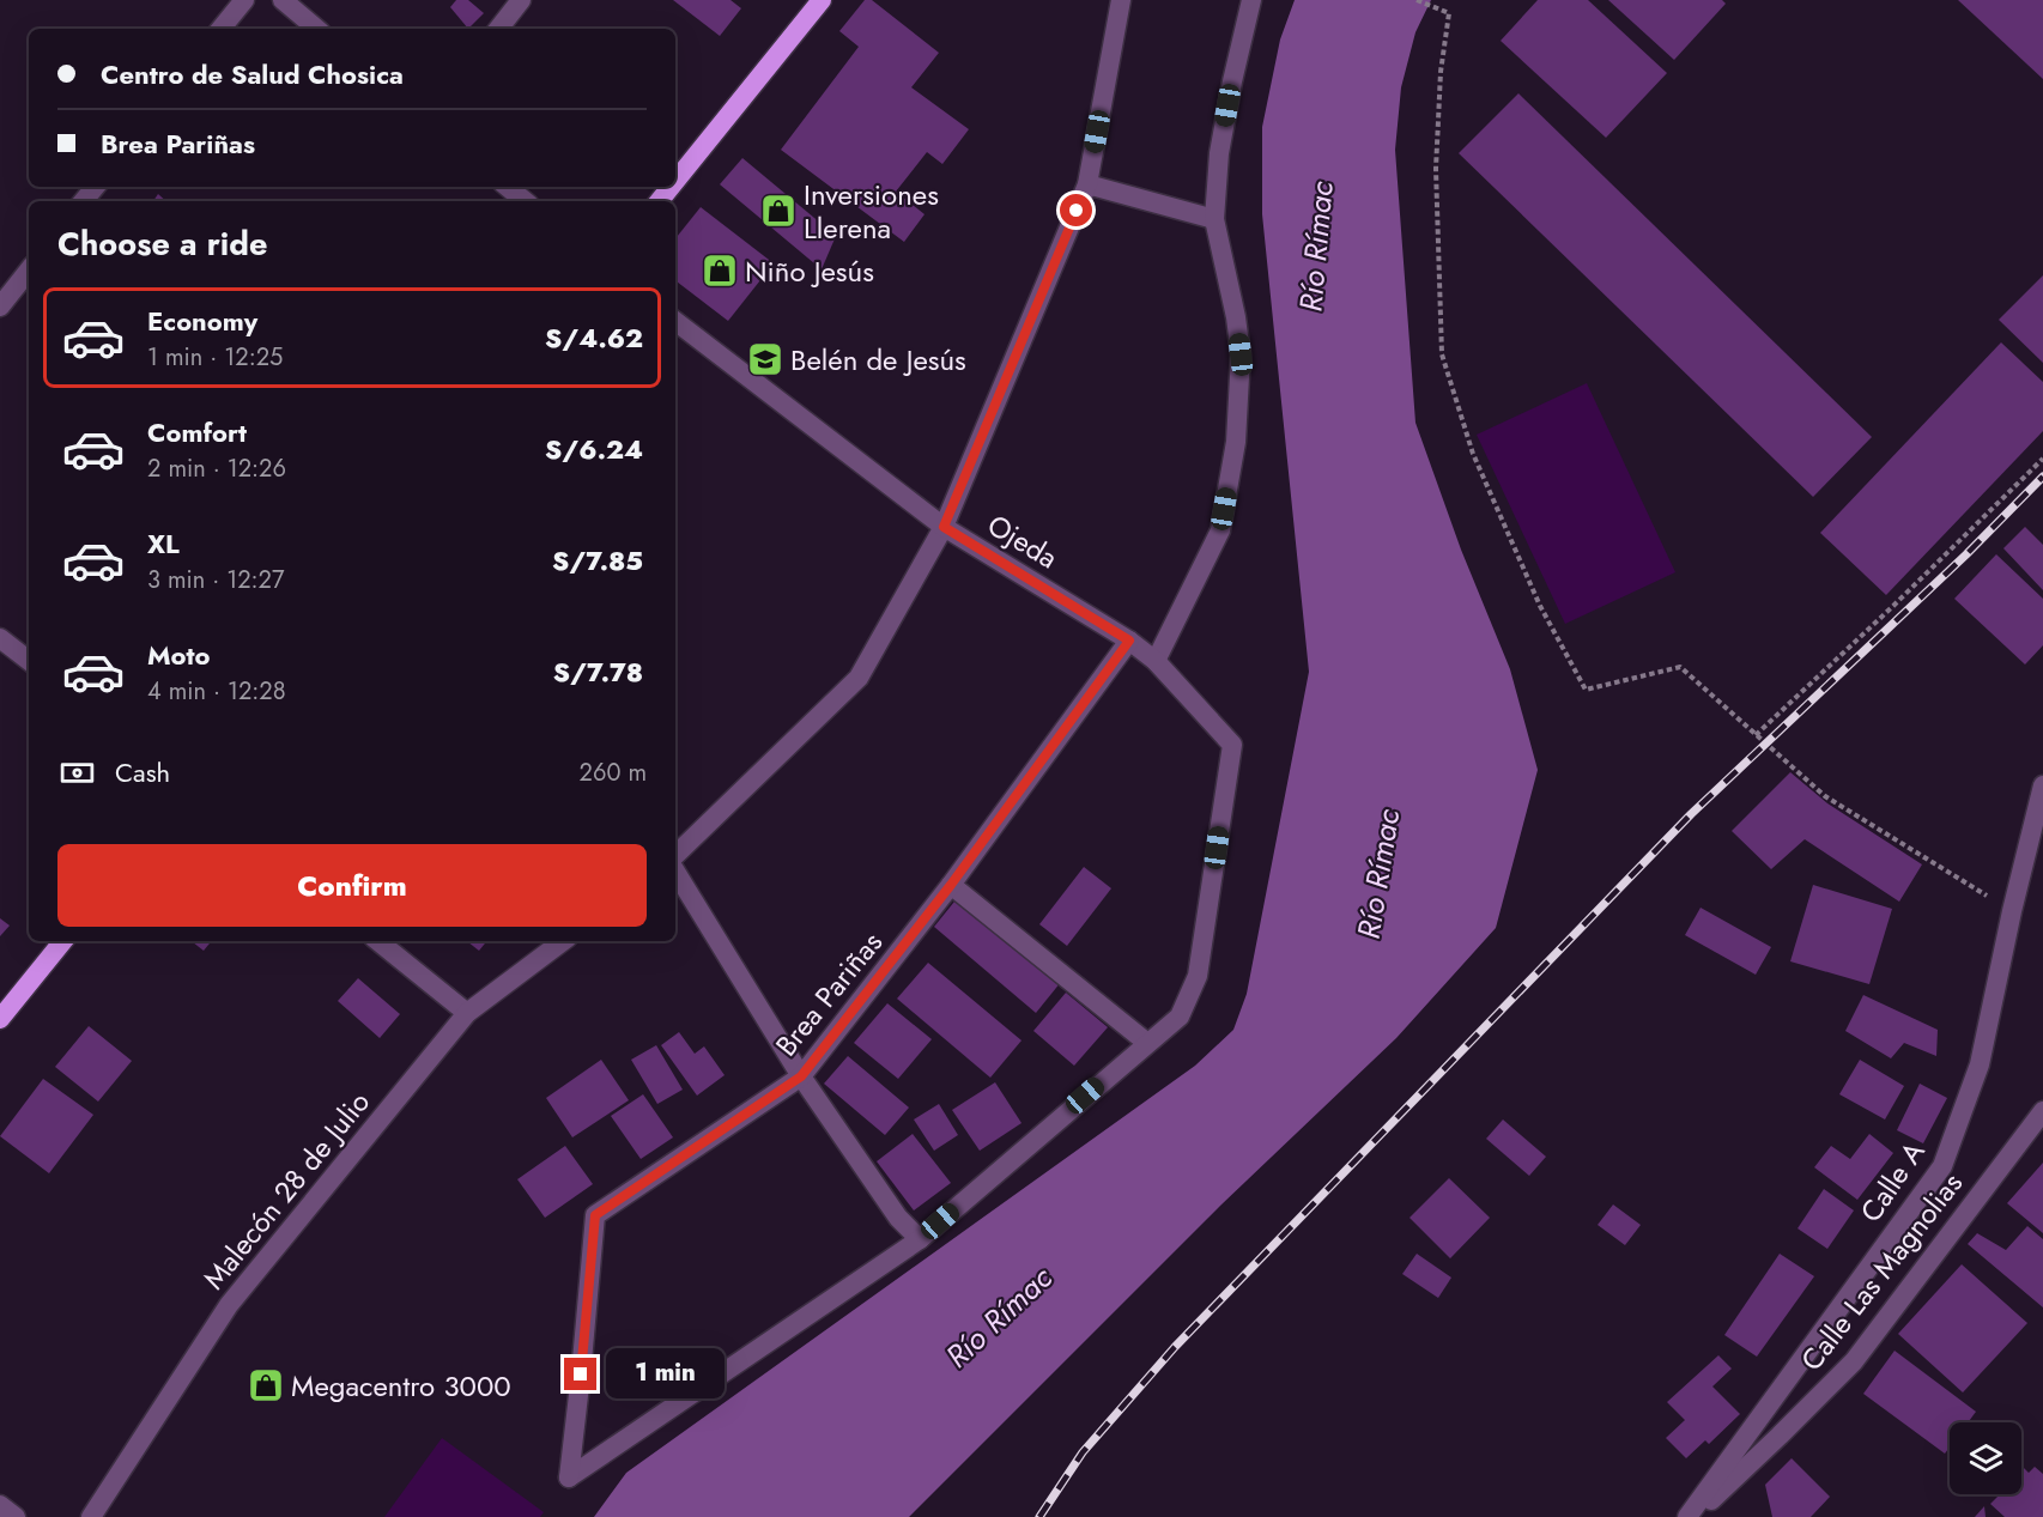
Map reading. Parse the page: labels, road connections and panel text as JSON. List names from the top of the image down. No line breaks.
{"streets":{"street":["Ojeda","Brea Pariñas","Calle A","Malecón 28 de Julio","Calle Las Magnolias"]},"crossings":[["Ojeda","Brea Pariñas"],["Calle A","Calle Las Magnolias"]],"water":["Río Rímac"],"places":{"shop":["Inversiones Llerena","Niño Jesús","Megacentro 3000"],"school or university":["Belén de Jesús"]},"page":{"banner":["Centro de Salud Chosica","Brea Pariñas"],"heading":"Choose a ride","list":[{"name":"Economy","note":"1 min · 12:25","value":"S/4.62"},{"name":"Comfort","note":"2 min · 12:26","value":"S/6.24"},{"name":"XL","note":"3 min · 12:27","value":"S/7.85"},{"name":"Moto","note":"4 min · 12:28","value":"S/7.78"}],"pay":["Cash","260 m"],"buttons":"Confirm","bubble":"1 min"}}
